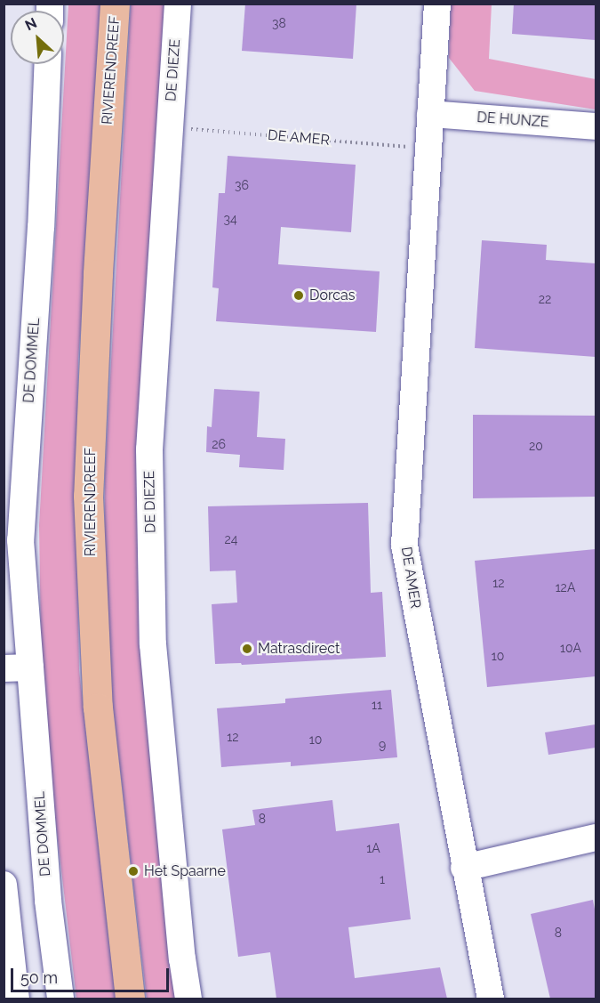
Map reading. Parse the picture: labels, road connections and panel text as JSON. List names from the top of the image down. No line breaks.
{"streets":{"main road":["RIVIERENDREEF"],"street":["DE DIEZE","DE HUNZE","DE AMER","DE DOMMEL"]},"crossings":[["DE DIEZE","DE AMER"],["DE HUNZE","DE AMER"]],"places":["Dorcas","Matrasdirect","Het Spaarne"],"house_numbers":["38","36","34","22","26","20","24","12","12A","10A","10","11","12","10","9","8","1A","1","8"],"scale_bar":"50 m","north":"top left"}
